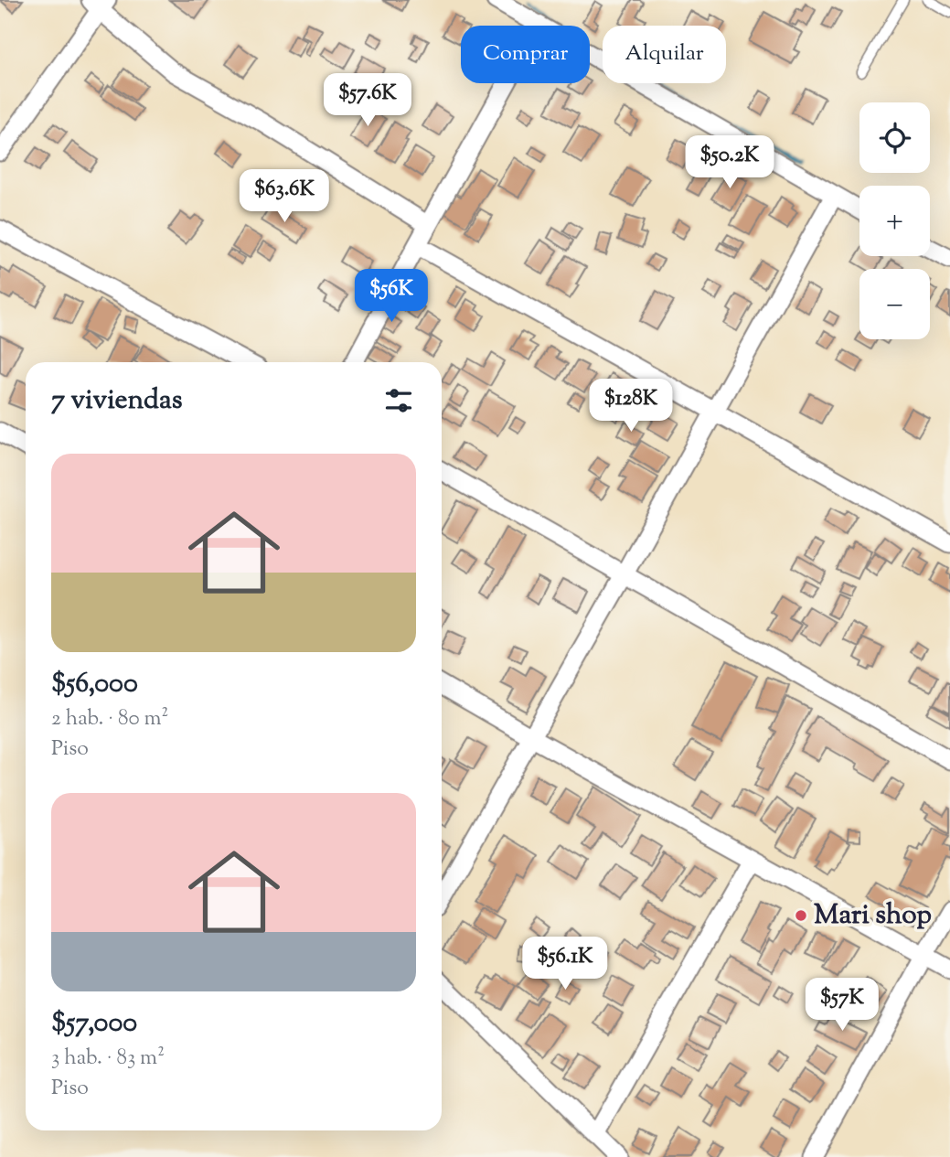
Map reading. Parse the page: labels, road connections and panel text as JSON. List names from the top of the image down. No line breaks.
{"places":["Mari shop"],"page":{"chip":["Comprar","Alquilar"],"price":["$57.6K","$50.2K","$63.6K","$56K","$128K","$56.1K","$57K"],"map_buttons":["+","−"],"heading":"7 viviendas","list":[{"name":"$56,000","note":"2 hab. · 80 m² · Piso"},{"name":"$57,000","note":"3 hab. · 83 m² · Piso"}]}}
